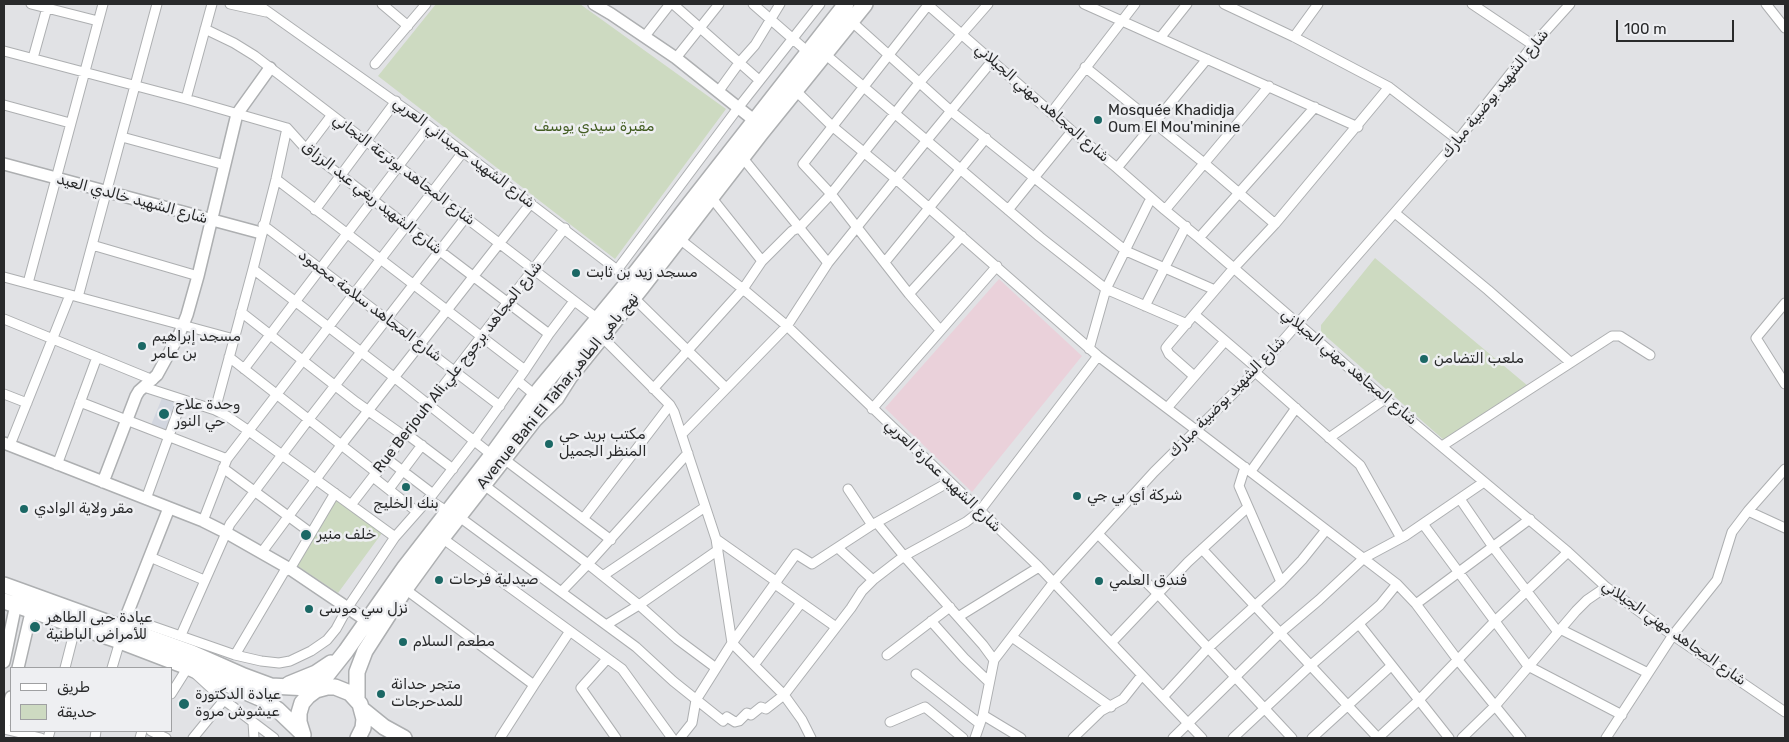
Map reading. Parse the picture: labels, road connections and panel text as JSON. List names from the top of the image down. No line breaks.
{"streets":{"main road":["Avenue Bahi El Tahar,نهج باهي الطاهر"],"street":["شارع الشهيد بوضبية مبارك","شارع المجاهد مهني الجيلاني","شارع الشهيد حميداني العربي","شارع المجاهد بوترعة التجاني","شارع الشهيد ريغي عبد الرزاق","شارع الشهيد خالدي العيد","شارع المجاهد سلامة محمود","Rue Berjouh Ali,شارع المجاهد برجوح علي","شارع الشهيد عمارة العربي"]},"crossings":[["شارع الشهيد بوضبية مبارك","شارع المجاهد مهني الجيلاني"],["شارع الشهيد بوضبية مبارك","شارع الشهيد عمارة العربي"],["شارع الشهيد حميداني العربي","Rue Berjouh Ali,شارع المجاهد برجوح علي"],["شارع الشهيد حميداني العربي","Avenue Bahi El Tahar,نهج باهي الطاهر"],["شارع المجاهد بوترعة التجاني","Rue Berjouh Ali,شارع المجاهد برجوح علي"],["شارع المجاهد بوترعة التجاني","Avenue Bahi El Tahar,نهج باهي الطاهر"],["شارع الشهيد ريغي عبد الرزاق","Rue Berjouh Ali,شارع المجاهد برجوح علي"],["شارع الشهيد خالدي العيد","شارع المجاهد سلامة محمود"],["شارع المجاهد سلامة محمود","Rue Berjouh Ali,شارع المجاهد برجوح علي"],["Avenue Bahi El Tahar,نهج باهي الطاهر","شارع الشهيد عمارة العربي"]],"parks":["مقبرة سيدي يوسف"],"places":["Mosquée Khadidja Oum El Mou'minine","مسجد زيد بن ثابت","مسجد إبراهيم بن عامر","ملعب التضامن","وحدة علاج حي النور","مكتب بريد حي المنظر الجميل","بنك الخليج","شركة أي بي جي","مقر ولاية الوادي","خلف منير","صيدلية فرحات","فندق العلمي","نزل سي موسى","عيادة حبى الطاهر للأمراض الباطنية","مطعم السلام","متجر حدانة للمدحرجات","عيادة الدكتورة عيشوش مروة"],"legend":["طريق","حديقة"],"scale_bar":"100 m"}
